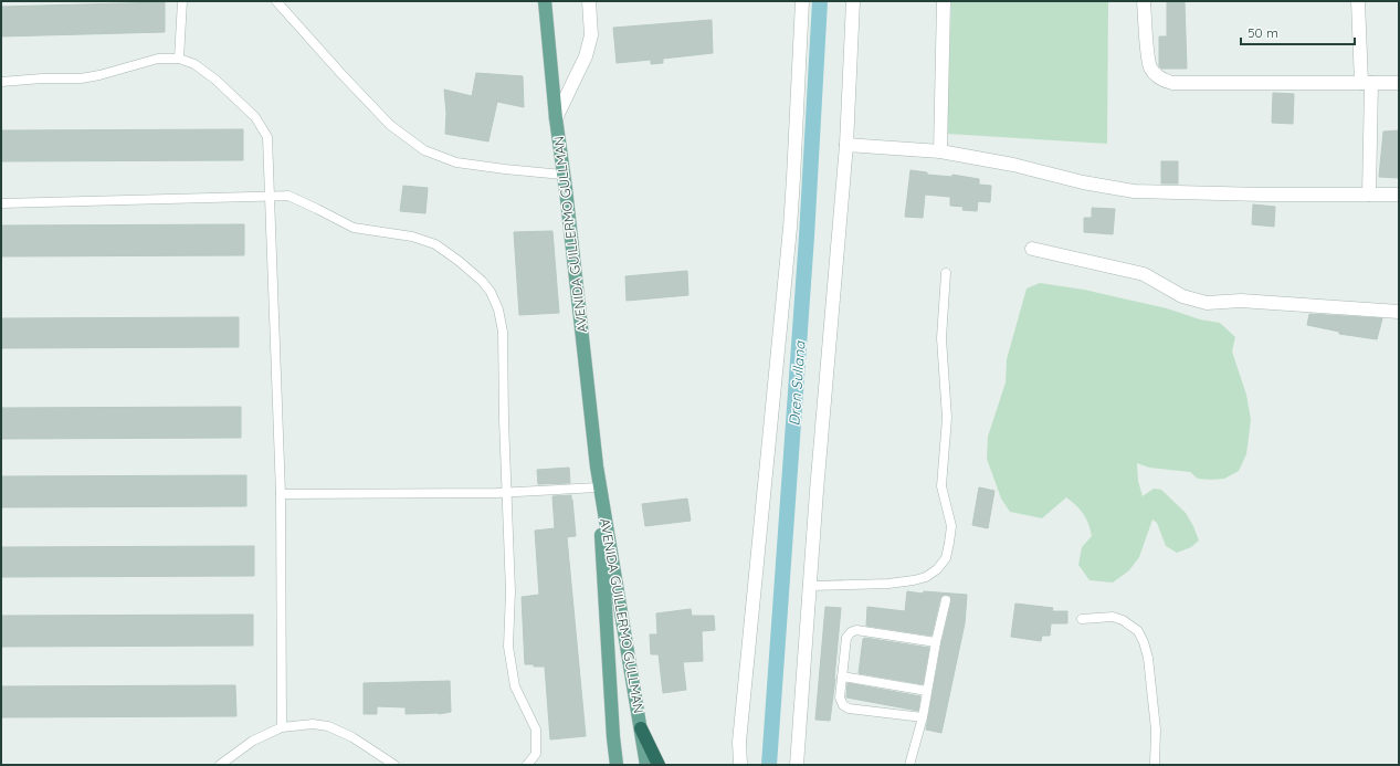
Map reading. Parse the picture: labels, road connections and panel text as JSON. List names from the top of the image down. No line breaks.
{"streets":{"main road":["AVENIDA GUILLERMO GULLMAN"]},"water":["Dren Sullana"],"scale_bar":"50 m"}
